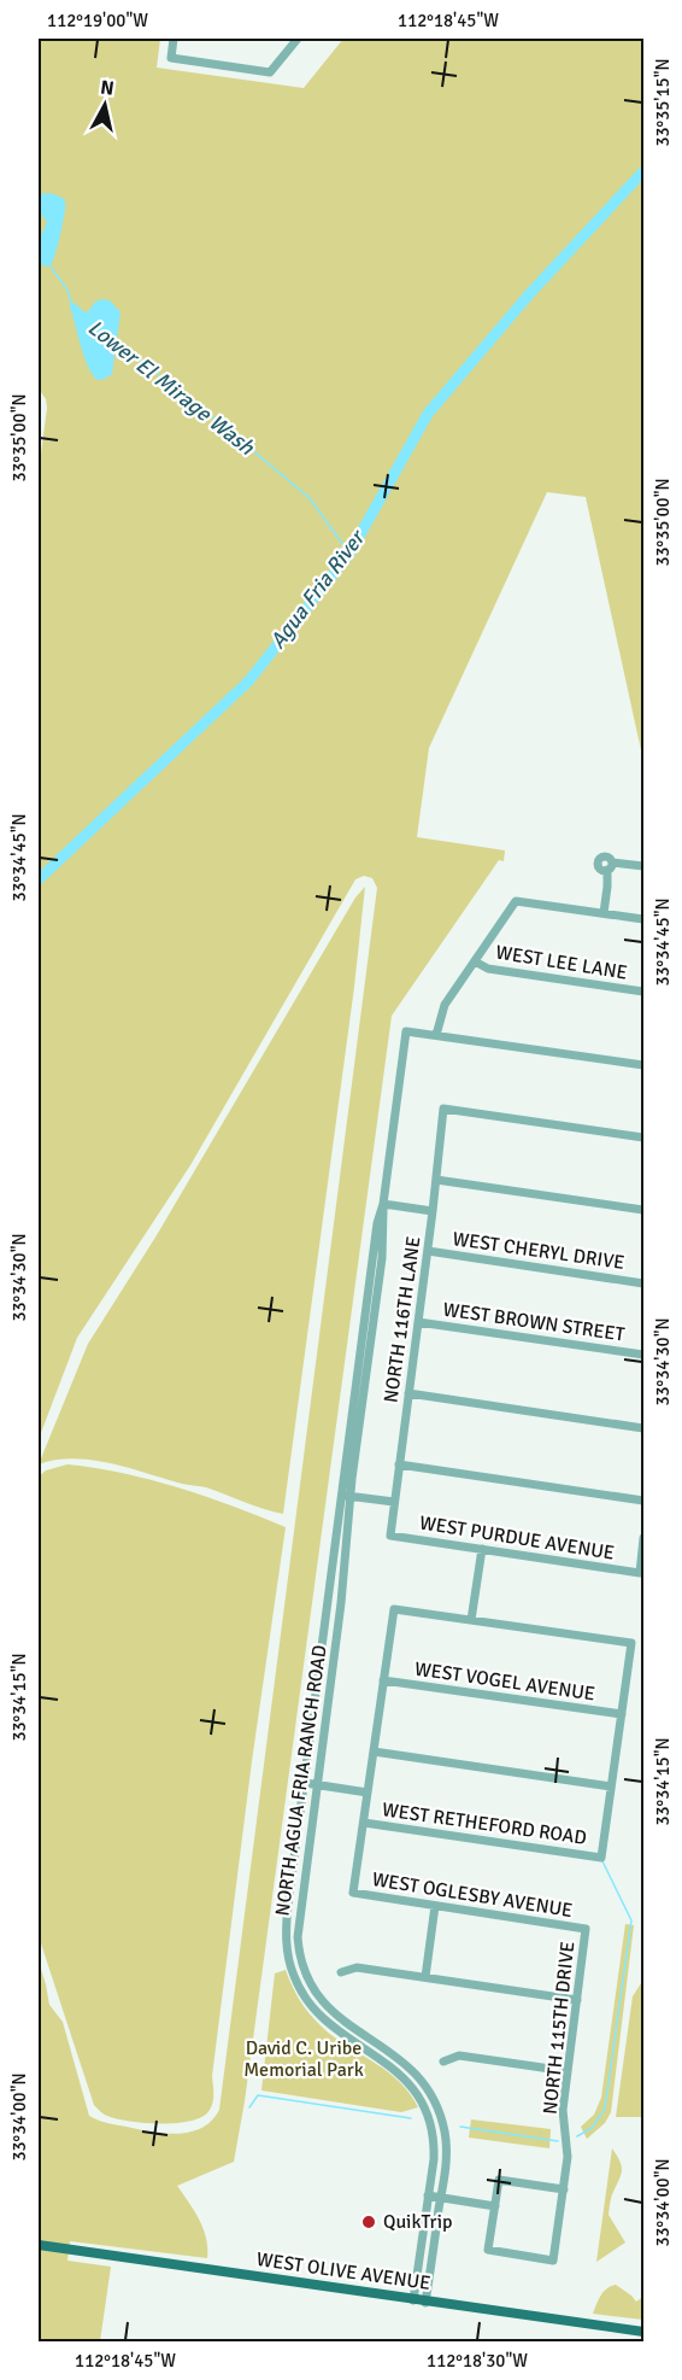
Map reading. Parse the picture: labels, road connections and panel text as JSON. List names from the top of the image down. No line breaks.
{"streets":{"main road":["WEST OLIVE AVENUE"],"street":["WEST LEE LANE","WEST CHERYL DRIVE","NORTH 116TH LANE","WEST BROWN STREET","WEST PURDUE AVENUE","WEST VOGEL AVENUE","NORTH AGUA FRIA RANCH ROAD","WEST RETHEFORD ROAD","WEST OGLESBY AVENUE","NORTH 115TH DRIVE"]},"crossings":[["WEST CHERYL DRIVE","NORTH 116TH LANE"],["WEST CHERYL DRIVE","NORTH AGUA FRIA RANCH ROAD"],["NORTH 116TH LANE","WEST BROWN STREET"],["NORTH 116TH LANE","WEST PURDUE AVENUE"],["WEST PURDUE AVENUE","NORTH AGUA FRIA RANCH ROAD"],["NORTH AGUA FRIA RANCH ROAD","WEST RETHEFORD ROAD"],["NORTH AGUA FRIA RANCH ROAD","WEST OLIVE AVENUE"],["WEST RETHEFORD ROAD","WEST OGLESBY AVENUE"],["WEST OGLESBY AVENUE","NORTH 115TH DRIVE"]],"water":["Lower El Mirage Wash","Agua Fria River"],"parks":["David C. Uribe Memorial Park"],"places":["QuikTrip"],"north":"top","coordinates":["112°19'00\"W","112°18'45\"W","33°35'15\"N","33°35'00\"N","33°34'45\"N","33°34'30\"N","33°34'15\"N","33°34'00\"N","112°18'30\"W"]}
